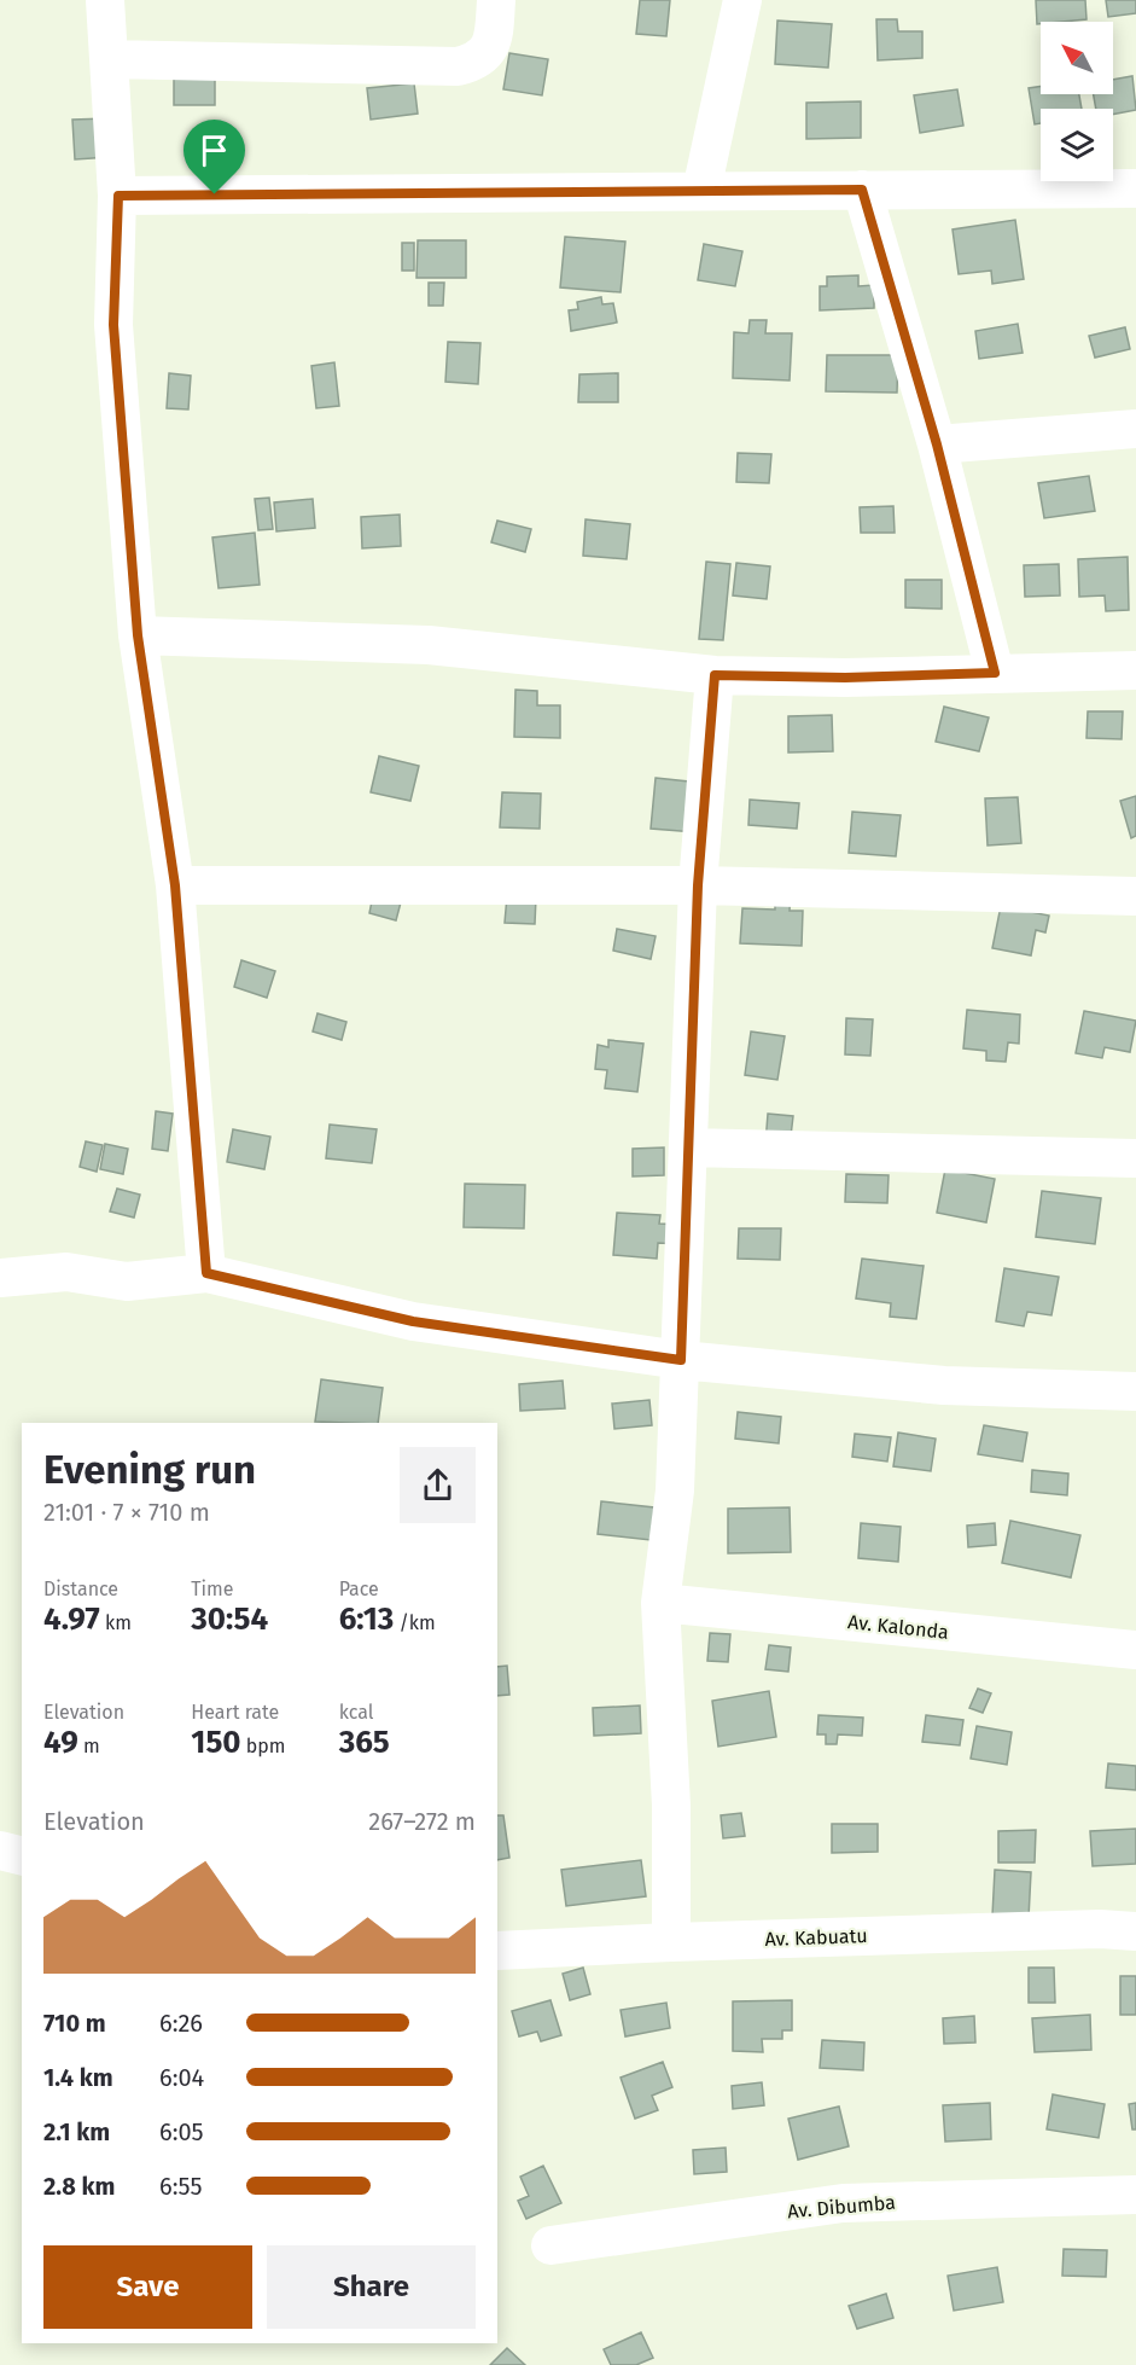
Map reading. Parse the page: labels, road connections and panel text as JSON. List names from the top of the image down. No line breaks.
{"streets":{"street":["Av. Kalonda","Av. Kabuatu","Av. Dibumba"]},"north":"top left","page":{"heading":["Evening run","21:01 · 7 × 710 m"],"stats":[["Distance","4.97 km"],["Time","30:54"],["Pace","6:13 /km"],["Elevation","49 m"],["Heart rate","150 bpm"],["kcal","365"]],"chart":["Elevation","267–272 m"],"list":[{"name":"710 m","note":"6:26"},{"name":"1.4 km","note":"6:04"},{"name":"2.1 km","note":"6:05"},{"name":"2.8 km","note":"6:55"}],"buttons":["Save","Share"]}}
